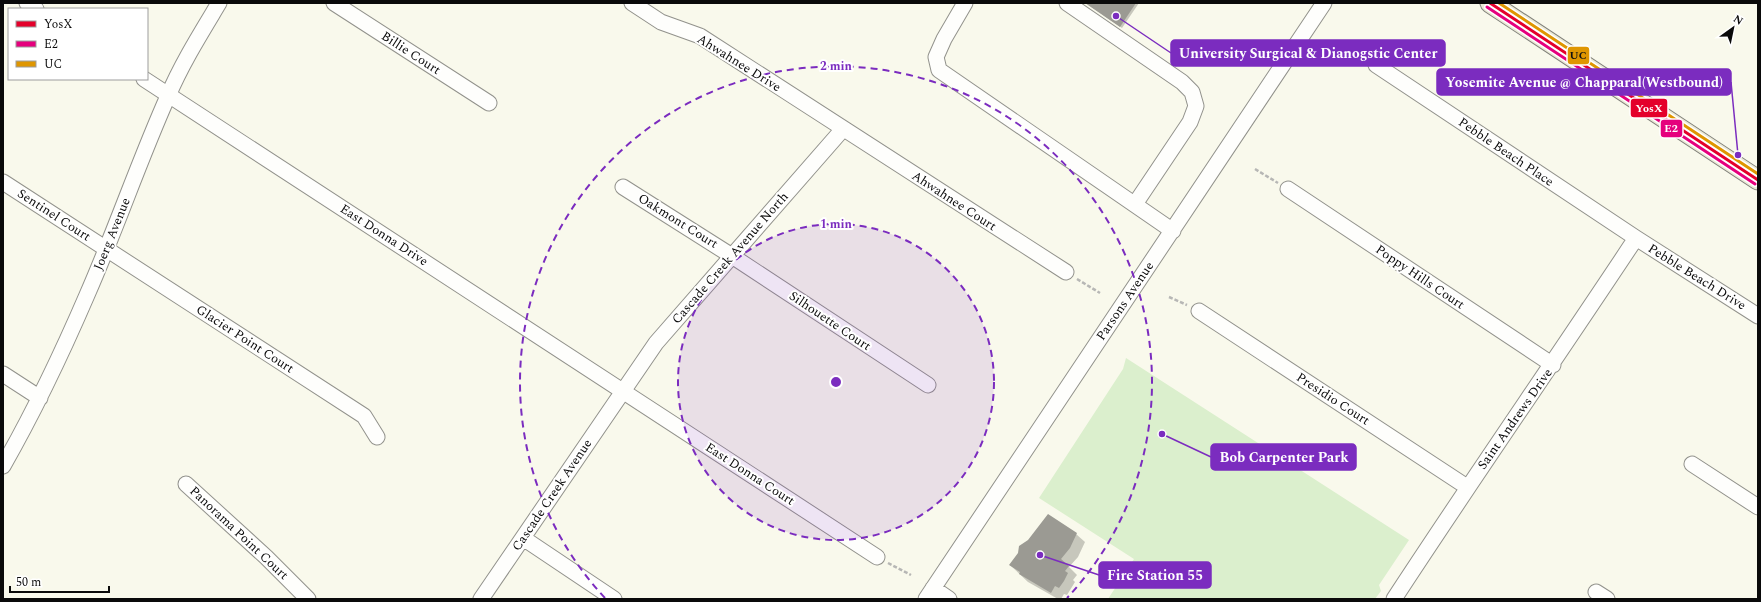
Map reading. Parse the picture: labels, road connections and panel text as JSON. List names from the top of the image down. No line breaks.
{"streets":{"street":["Billie Court","Ahwahnee Drive","Pebble Beach Place","Ahwahnee Court","Sentinel Court","Oakmont Court","Joerg Avenue","East Donna Drive","Cascade Creek Avenue North","Poppy Hills Court","Pebble Beach Drive","Parsons Avenue","Silhouette Court","Glacier Point Court","Presidio Court","Saint Andrews Drive","East Donna Court","Cascade Creek Avenue","Panorama Point Court"]},"crossings":[["Ahwahnee Drive","Ahwahnee Court"],["Ahwahnee Drive","Cascade Creek Avenue North"],["Pebble Beach Place","Pebble Beach Drive"],["Pebble Beach Place","Saint Andrews Drive"],["Ahwahnee Court","Cascade Creek Avenue North"],["Sentinel Court","Joerg Avenue"],["Sentinel Court","Glacier Point Court"],["Oakmont Court","Cascade Creek Avenue North"],["Oakmont Court","Silhouette Court"],["Joerg Avenue","East Donna Drive"],["Joerg Avenue","Glacier Point Court"],["East Donna Drive","Cascade Creek Avenue North"],["East Donna Drive","East Donna Court"],["East Donna Drive","Cascade Creek Avenue"],["Cascade Creek Avenue North","Silhouette Court"],["Cascade Creek Avenue North","East Donna Court"],["Cascade Creek Avenue North","Cascade Creek Avenue"],["Poppy Hills Court","Saint Andrews Drive"],["Pebble Beach Drive","Saint Andrews Drive"],["Presidio Court","Saint Andrews Drive"],["East Donna Court","Cascade Creek Avenue"]],"places":["University Surgical & Dianogstic Center","Yosemite Avenue @ Chapparal(Westbound)","Bob Carpenter Park","Fire Station 55"],"lines":["transit line YosX","transit line UC","transit line E2"],"legend":["YosX","E2","UC"],"scale_bar":"50 m","north":"top right","rings":["2 min","1 min"]}
